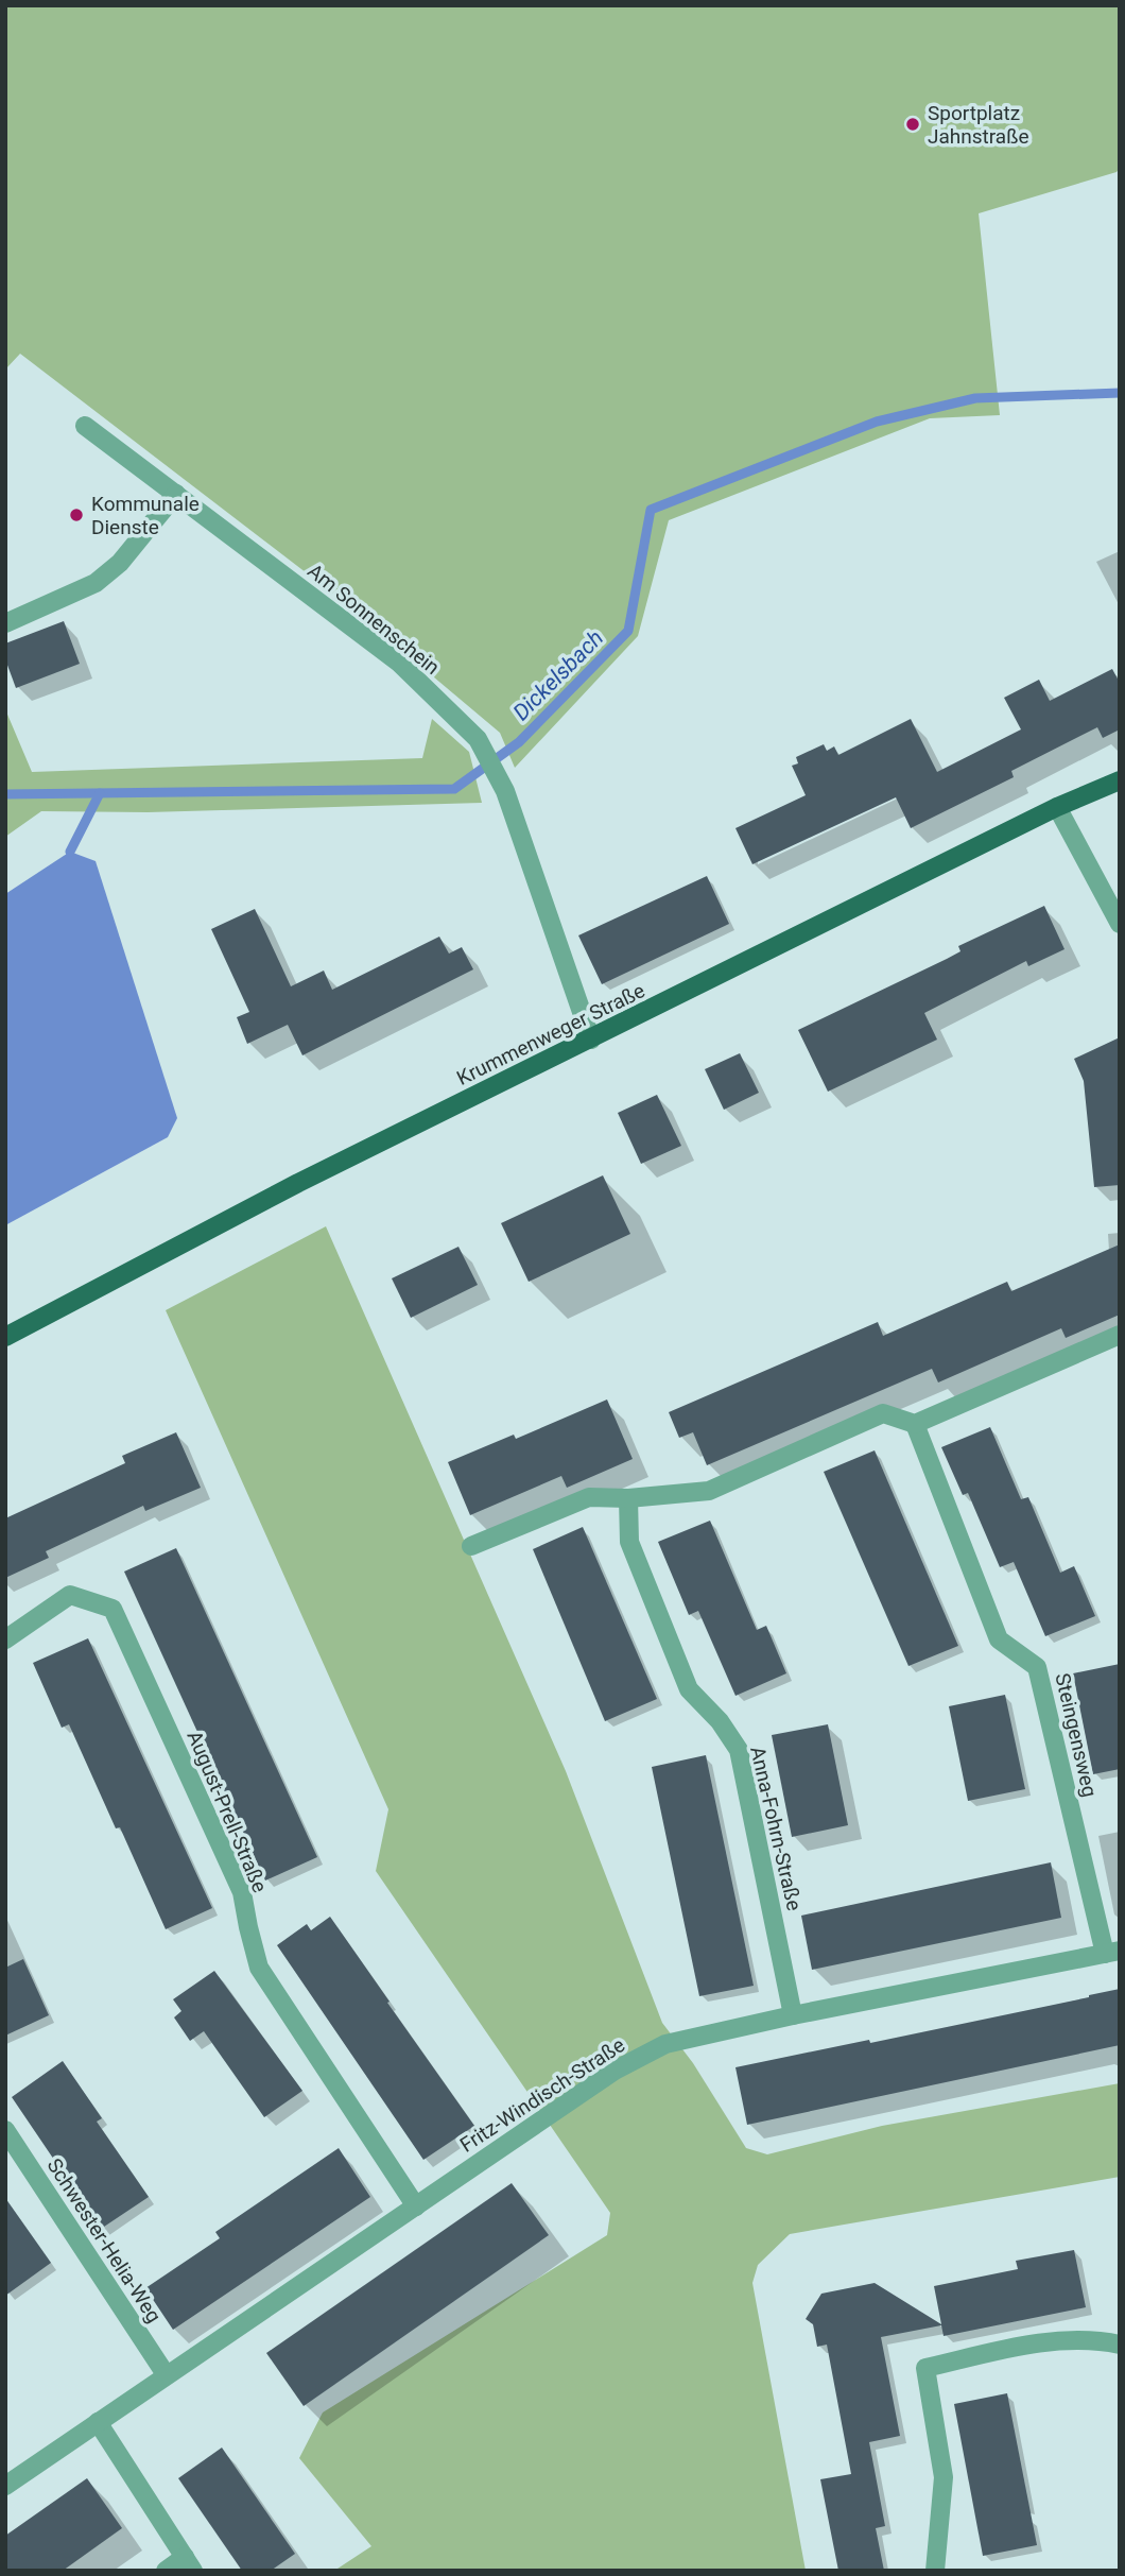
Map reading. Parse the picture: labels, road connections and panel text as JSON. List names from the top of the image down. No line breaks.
{"streets":{"main road":["Krummenweger Straße"],"street":["Am Sonnenschein","Steingensweg","August-Prell-Straße","Anna-Fohrn-Straße","Fritz-Windisch-Straße","Schwester-Helia-Weg"]},"crossings":[["Am Sonnenschein","Krummenweger Straße"],["Steingensweg","Fritz-Windisch-Straße"],["August-Prell-Straße","Fritz-Windisch-Straße"],["Anna-Fohrn-Straße","Fritz-Windisch-Straße"],["Fritz-Windisch-Straße","Schwester-Helia-Weg"]],"water":["Dickelsbach"],"places":["Sportplatz Jahnstraße","Kommunale Dienste"]}
